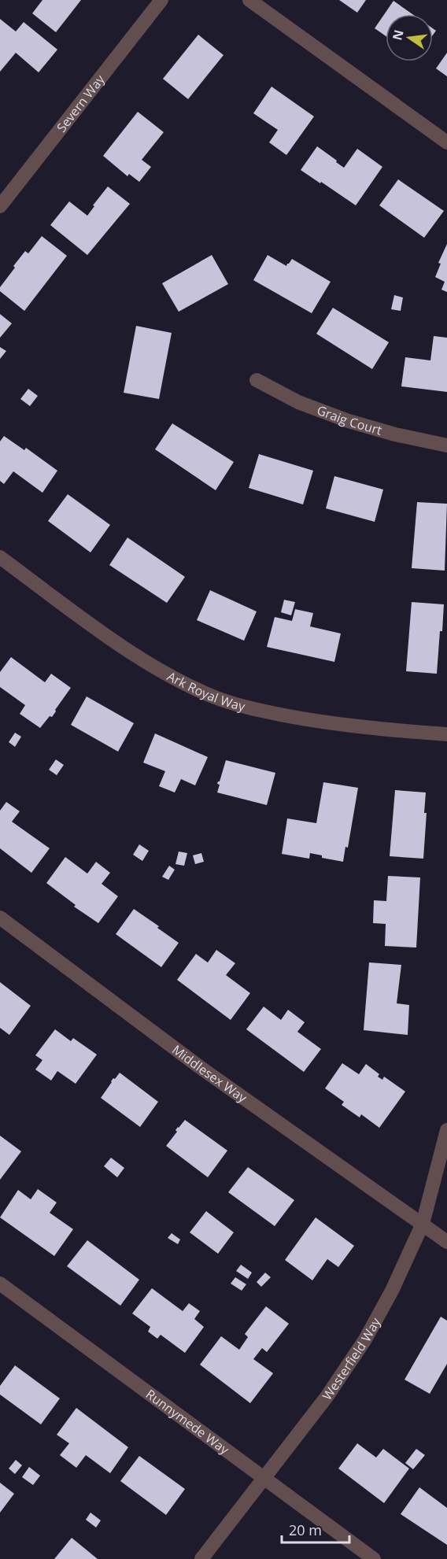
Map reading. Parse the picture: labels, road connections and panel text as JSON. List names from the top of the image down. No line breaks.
{"streets":{"street":["Severn Way","Graig Court","Ark Royal Way","Middlesex Way","Westerfield Way","Runnymede Way"]},"crossings":[["Middlesex Way","Westerfield Way"],["Westerfield Way","Runnymede Way"]],"scale_bar":"20 m","north":"left"}
